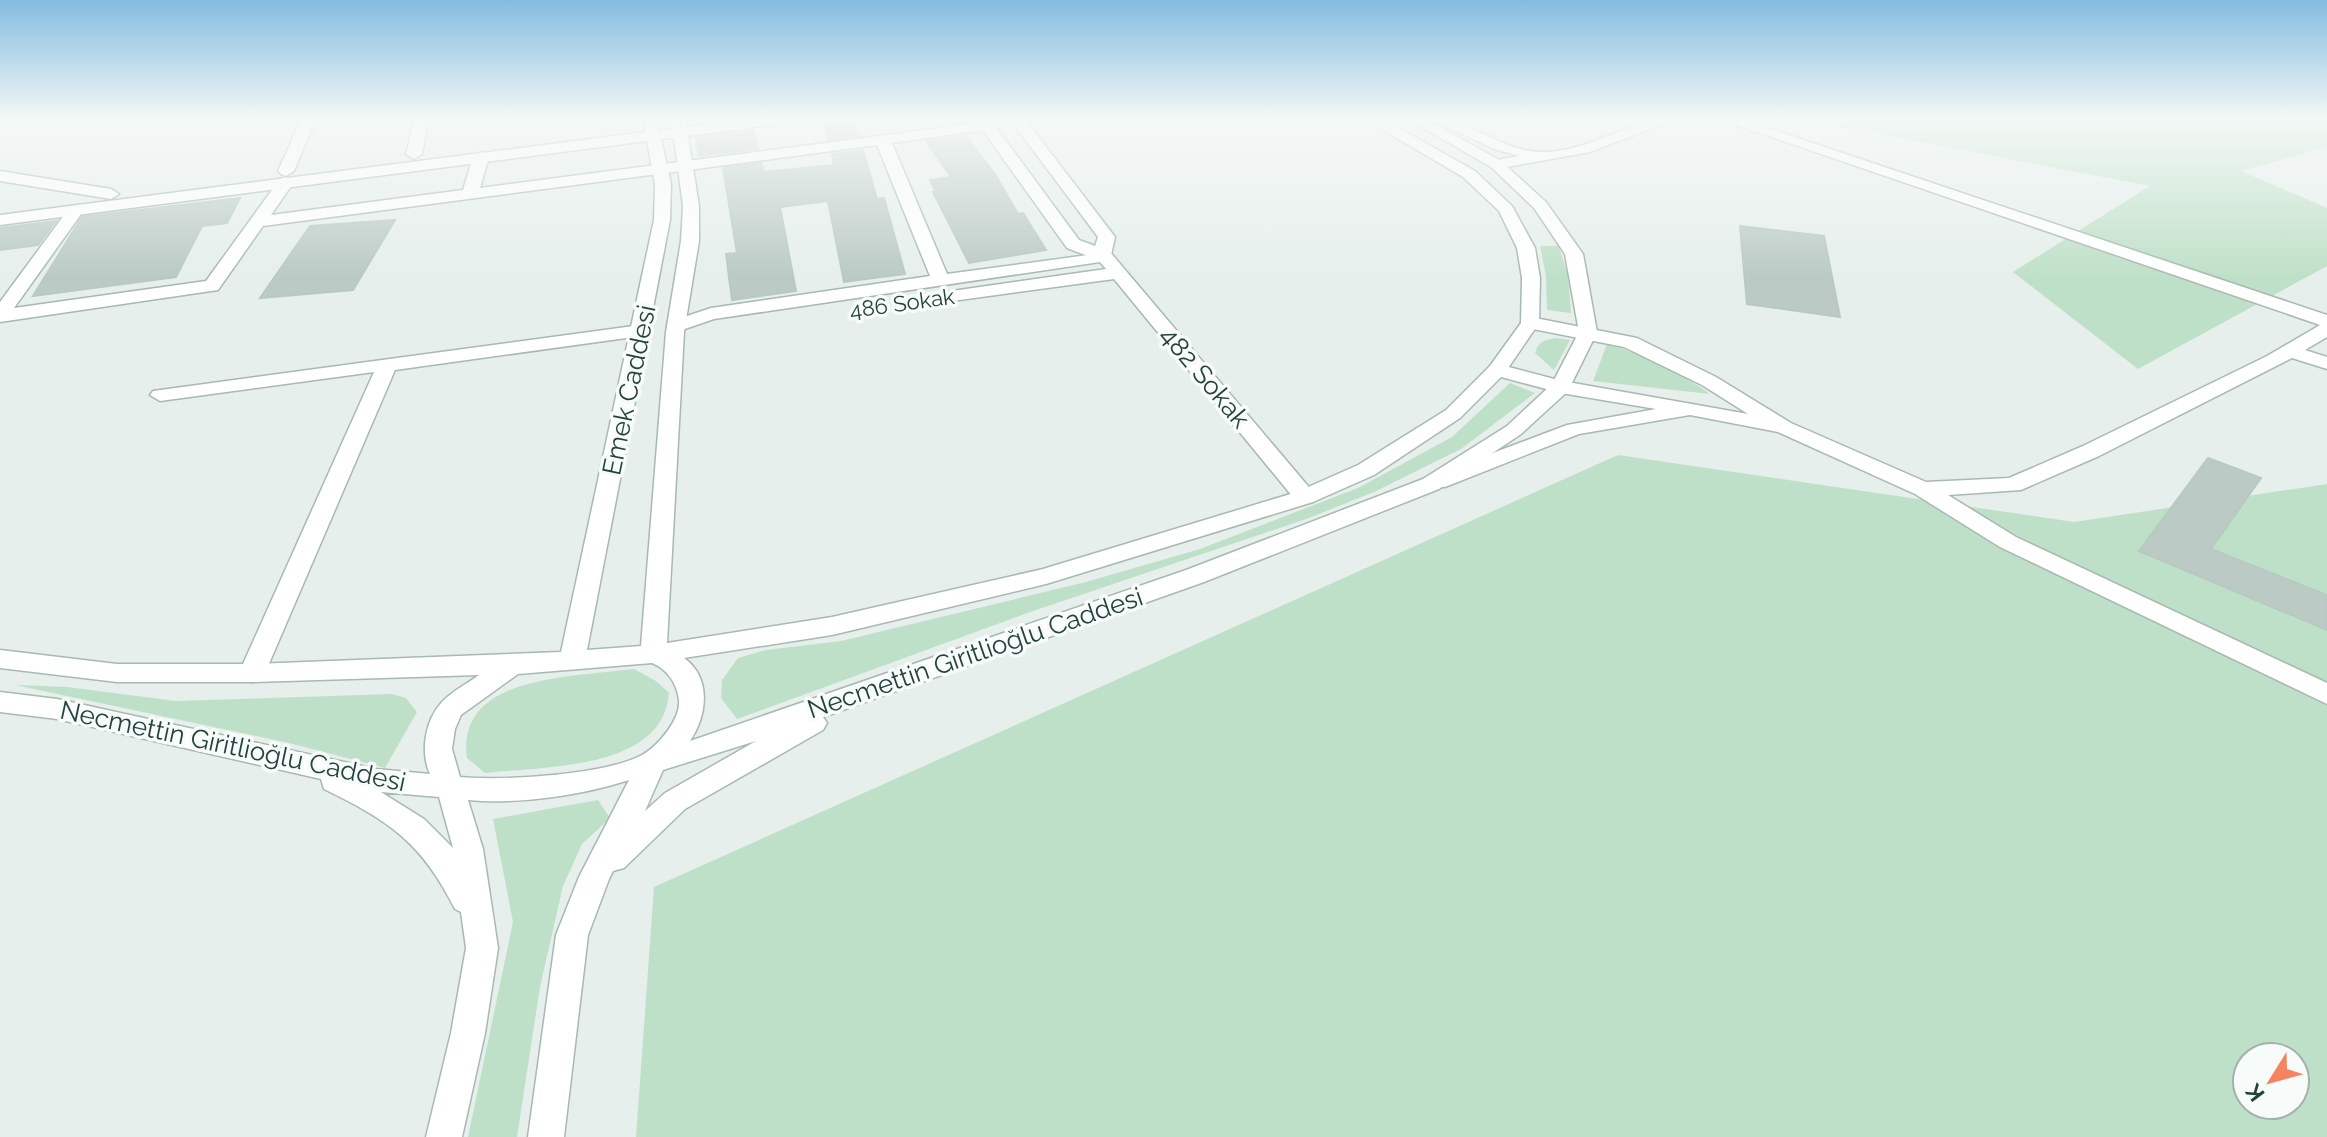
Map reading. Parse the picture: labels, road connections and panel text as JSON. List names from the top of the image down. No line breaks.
{"streets":{"street":["486 Sokak","482 Sokak","Emek Caddesi","Necmettin Giritlioğlu Caddesi"]},"crossings":[["486 Sokak","482 Sokak"],["486 Sokak","Emek Caddesi"],["482 Sokak","Necmettin Giritlioğlu Caddesi"],["Emek Caddesi","Necmettin Giritlioğlu Caddesi"]],"north":"bottom left"}
